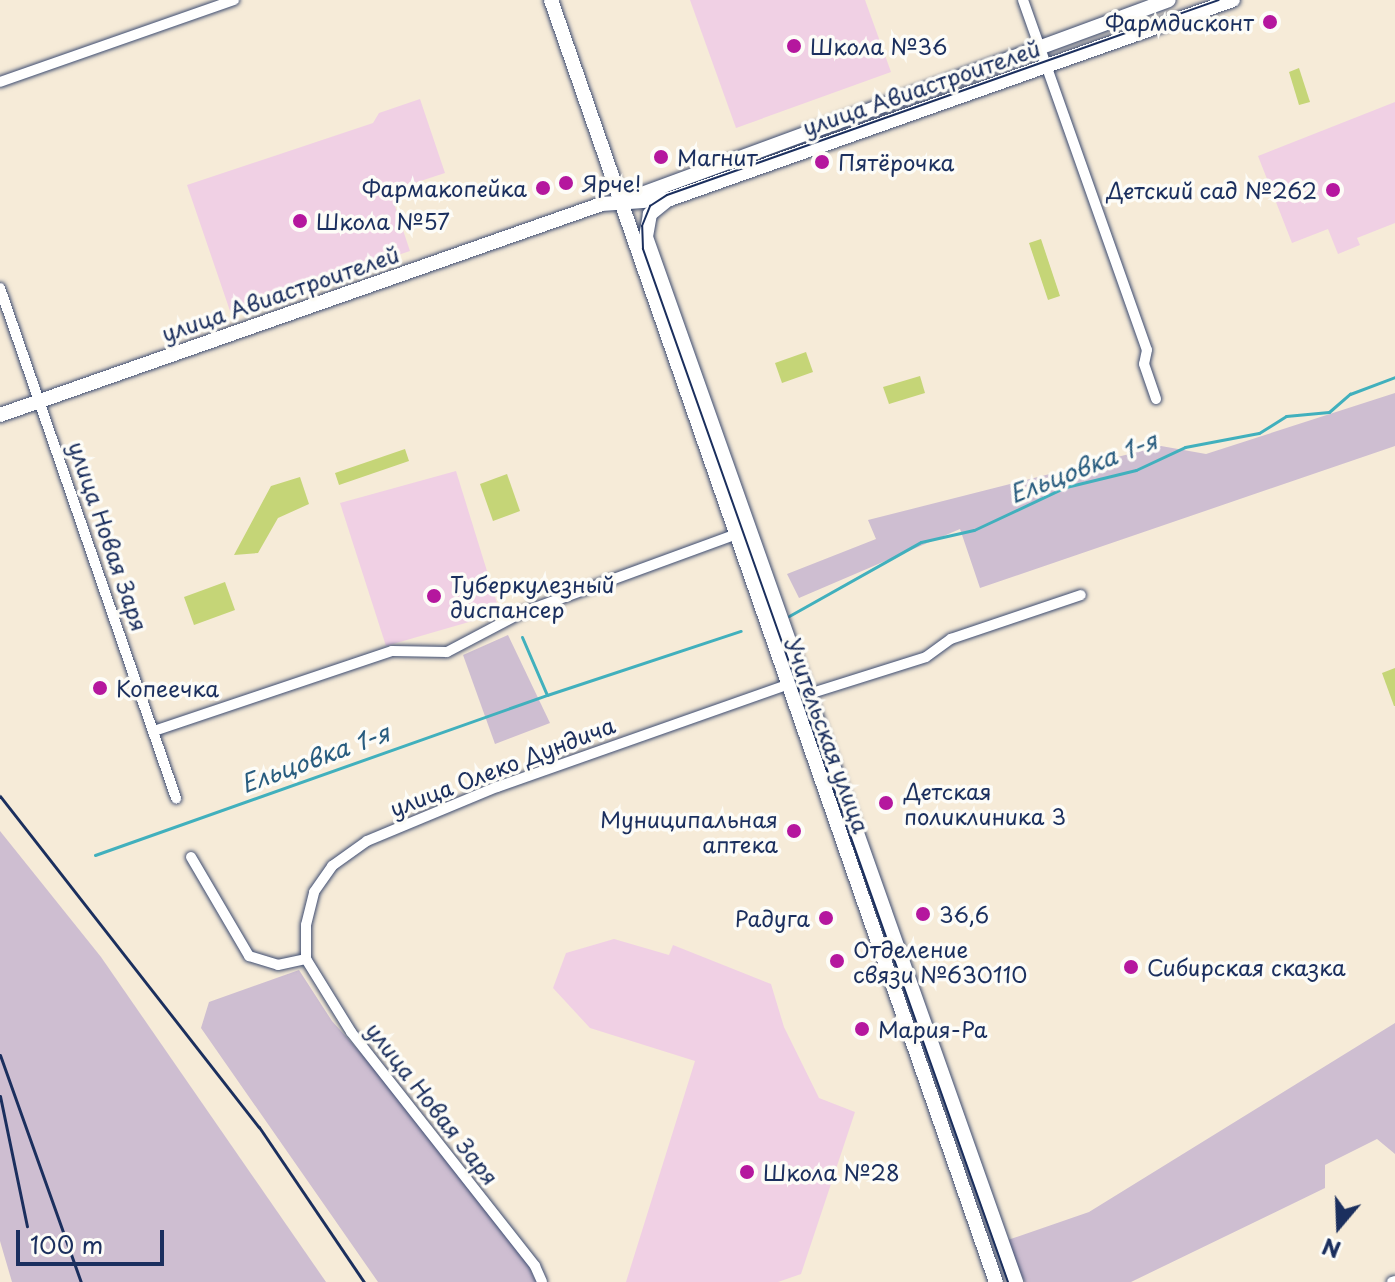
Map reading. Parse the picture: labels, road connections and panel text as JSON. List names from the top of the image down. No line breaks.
{"streets":{"main road":["улица Авиастроителей","Учительская улица"],"street":["улица Новая Заря","улица Олеко Дундича"]},"crossings":[["улица Авиастроителей","улица Новая Заря"],["улица Авиастроителей","Учительская улица"],["улица Новая Заря","улица Олеко Дундича"],["Учительская улица","улица Олеко Дундича"]],"water":["Ельцовка 1-я"],"places":["Фармдисконт","Школа №36","Магнит","Пятёрочка","Ярче!","Фармакопейка","Детский сад №262","Школа №57","Туберкулезный диспансер","Копеечка","Детская поликлиника 3","Муниципальная аптека","36,6","Радуга","Отделение связи №630110","Сибирская сказка","Мария-Ра","Школа №28"],"scale_bar":"100 m","north":"bottom"}
